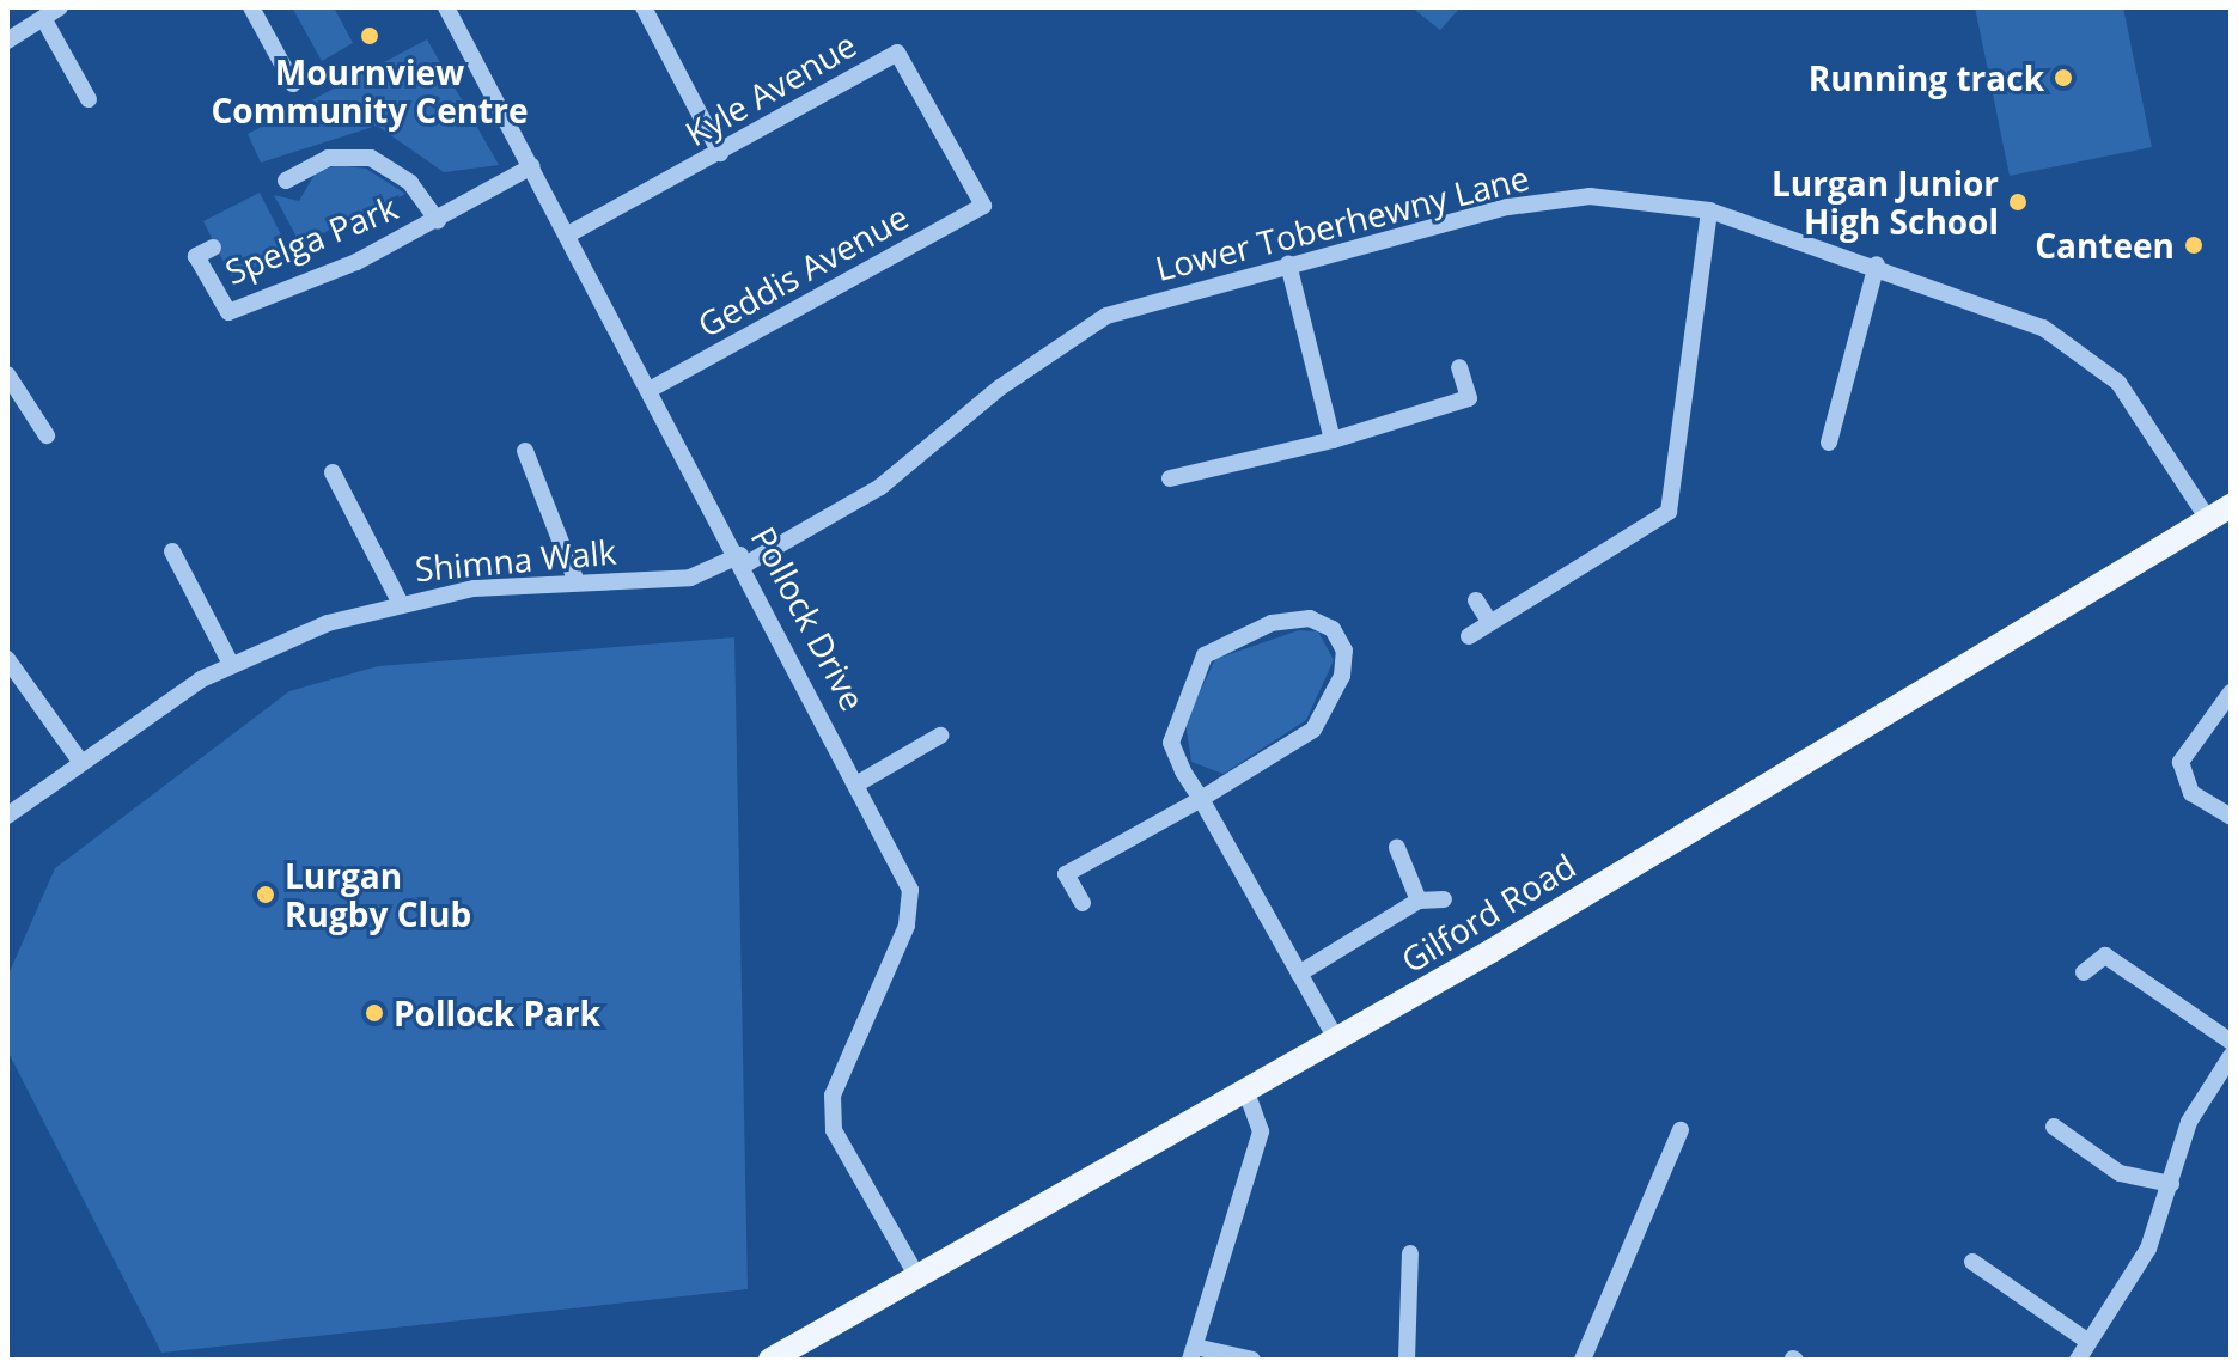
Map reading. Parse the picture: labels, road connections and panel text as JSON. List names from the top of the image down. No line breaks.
{"streets":{"main road":["Gilford Road"],"street":["Kyle Avenue","Lower Toberhewny Lane","Spelga Park","Geddis Avenue","Shimna Walk","Pollock Drive"]},"crossings":[["Kyle Avenue","Geddis Avenue"],["Kyle Avenue","Pollock Drive"],["Lower Toberhewny Lane","Shimna Walk"],["Lower Toberhewny Lane","Pollock Drive"],["Lower Toberhewny Lane","Gilford Road"],["Spelga Park","Pollock Drive"],["Geddis Avenue","Pollock Drive"],["Shimna Walk","Pollock Drive"],["Pollock Drive","Gilford Road"]],"places":["Mournview Community Centre","Running track","Lurgan Junior High School","Canteen","Lurgan Rugby Club","Pollock Park"]}
